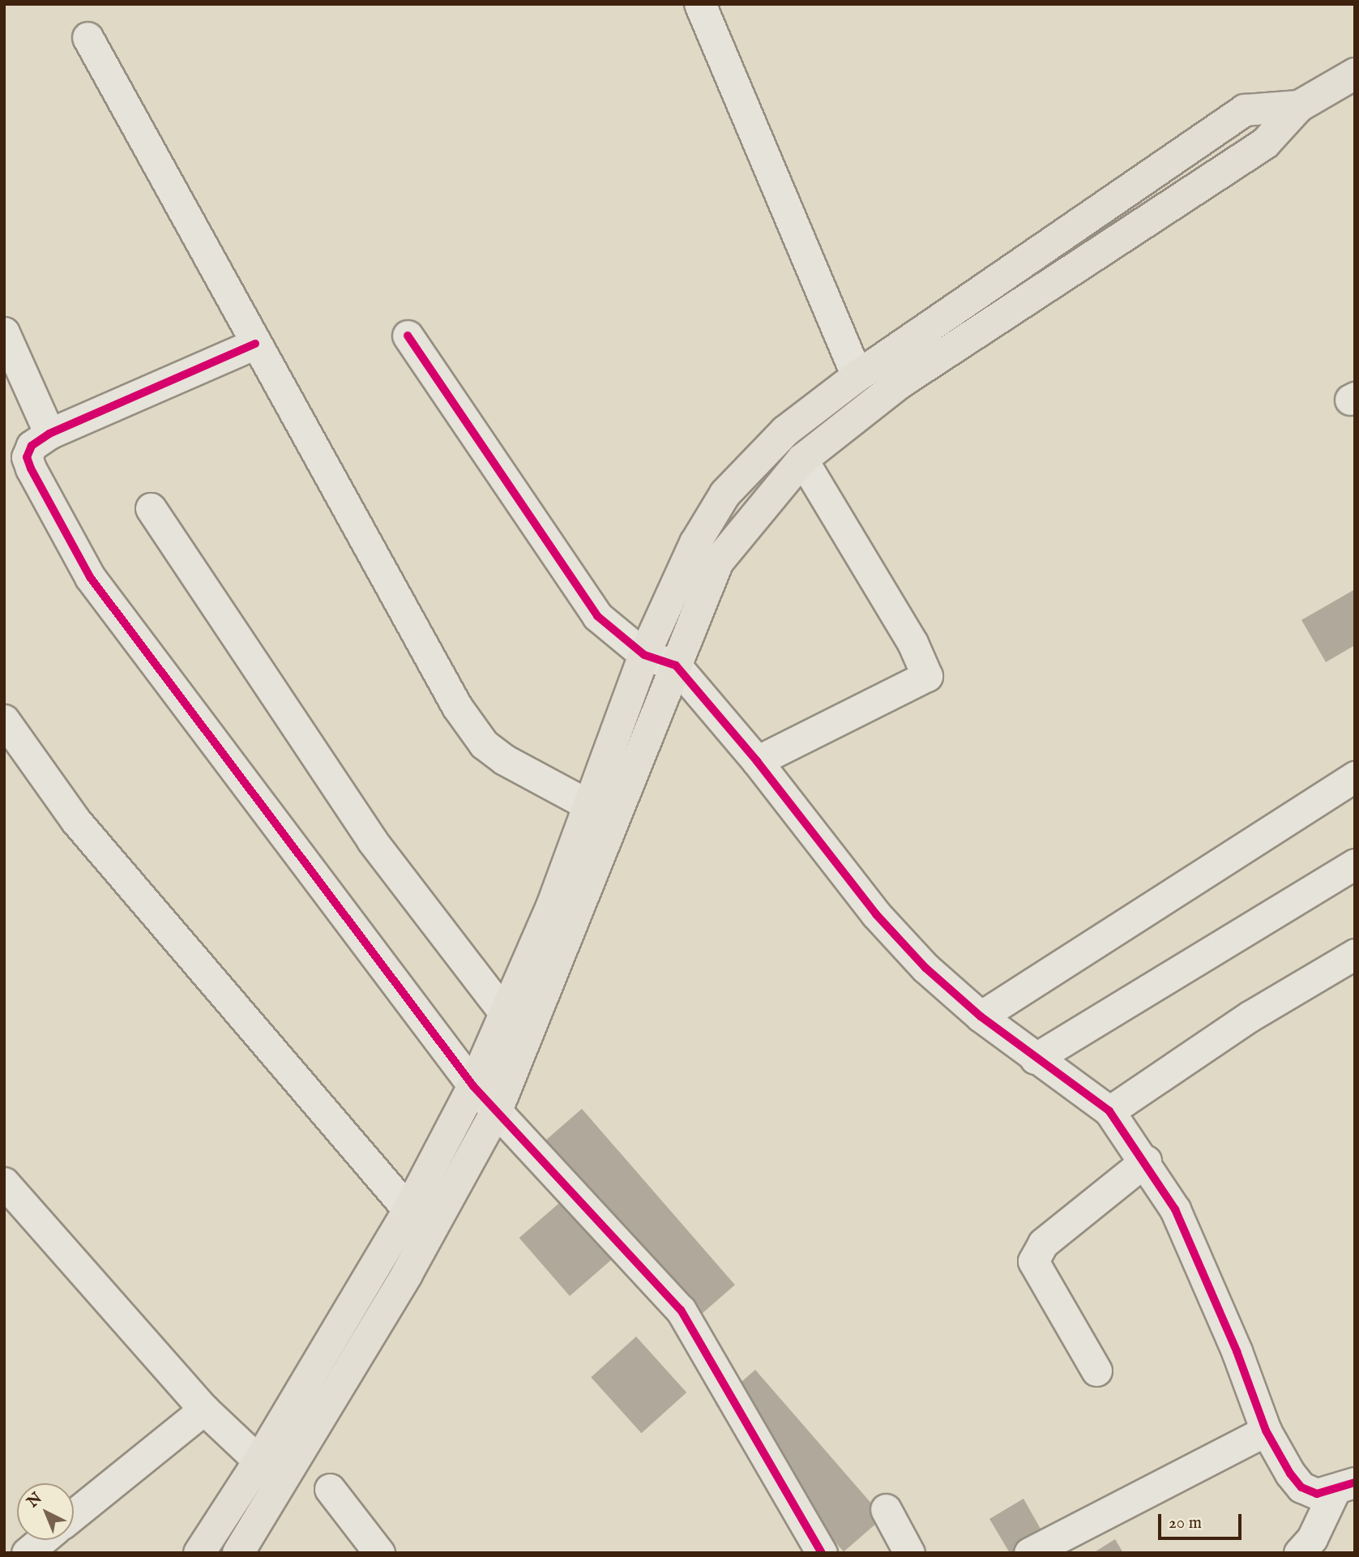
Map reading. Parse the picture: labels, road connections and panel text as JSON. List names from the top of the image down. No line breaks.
{"scale_bar":"20 m","north":"top left"}
